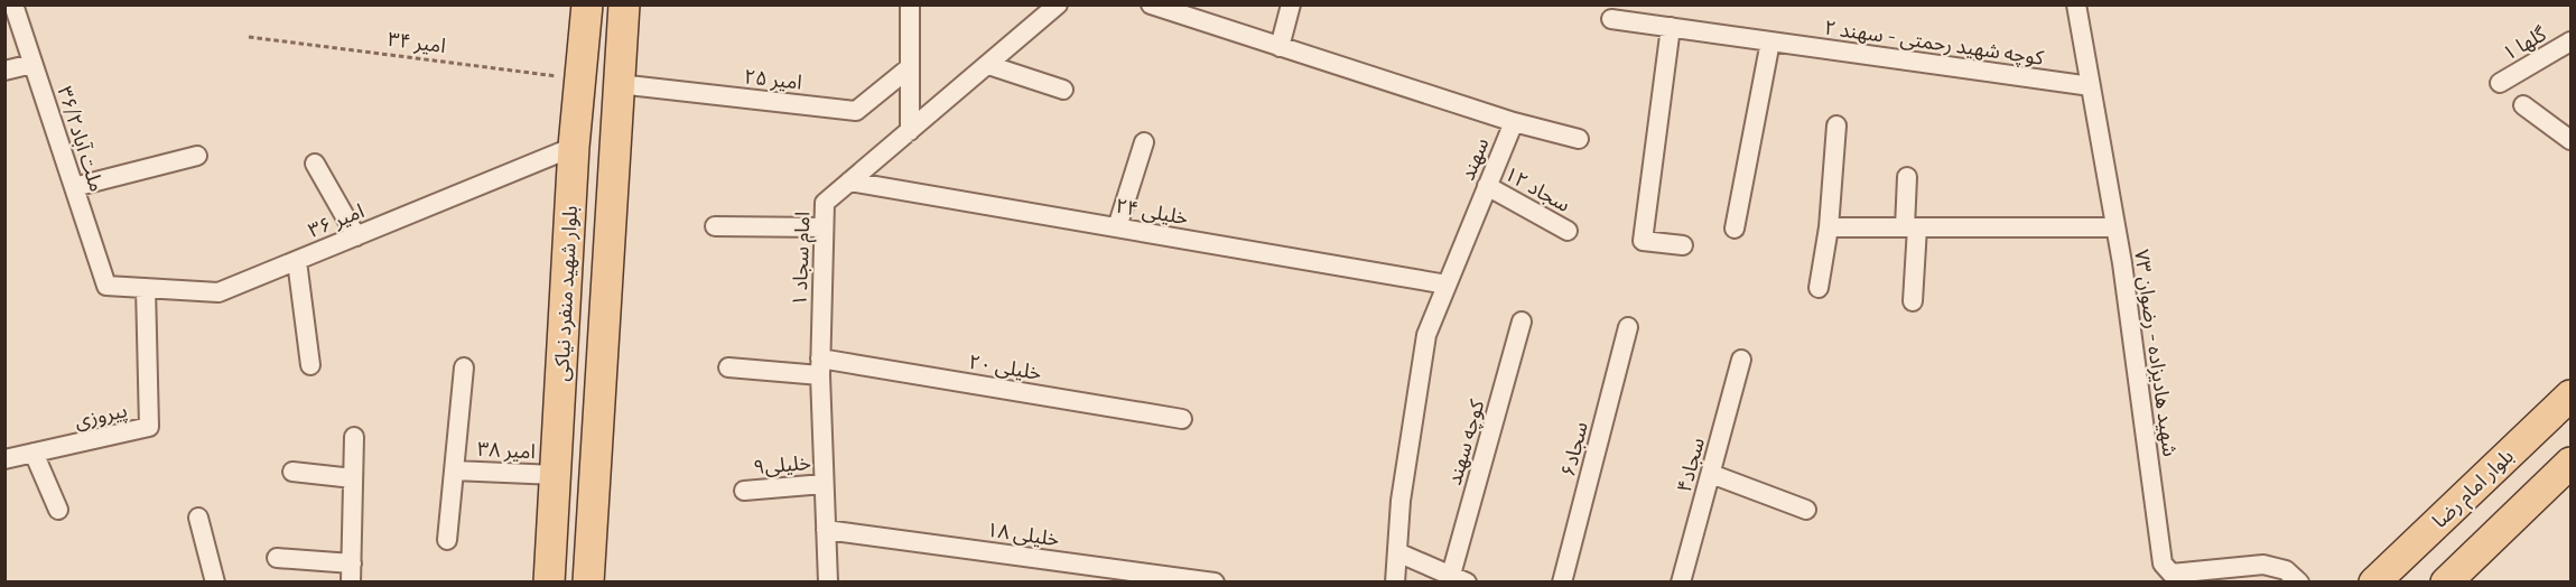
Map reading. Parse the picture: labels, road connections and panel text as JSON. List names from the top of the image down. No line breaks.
{"streets":{"main road":["بلوار شهید منفرد نیاکی","بلوار امام رضا"],"street":["کوچه شهید رحمتی - سهند ۲","گلها ۱","امیر ۲۵","ملت آباد۳۶/۲","سهند","سجاد ۱۲","خلیلی ۲۴","امیر ۳۶","امام سجاد ۱","شهید هادیزاده - رضوان ۷۳","خلیلی ۲۰","پیروزی","كوچه سهند","سجاد۶","امیر ۳۸","خلیلی۹","سجاد۴","خلیلی ۱۸"],"path":["امیر ۳۴"]},"crossings":[["امیر ۳۴","بلوار شهید منفرد نیاکی"],["کوچه شهید رحمتی - سهند ۲","شهید هادیزاده - رضوان ۷۳"],["امیر ۲۵","بلوار شهید منفرد نیاکی"],["ملت آباد۳۶/۲","امیر ۳۶"],["سهند","سجاد ۱۲"],["سهند","خلیلی ۲۴"],["خلیلی ۲۴","امام سجاد ۱"],["امیر ۳۶","بلوار شهید منفرد نیاکی"],["امیر ۳۶","پیروزی"],["امام سجاد ۱","خلیلی ۲۰"],["امام سجاد ۱","خلیلی۹"],["امام سجاد ۱","خلیلی ۱۸"],["بلوار شهید منفرد نیاکی","امیر ۳۸"]]}
